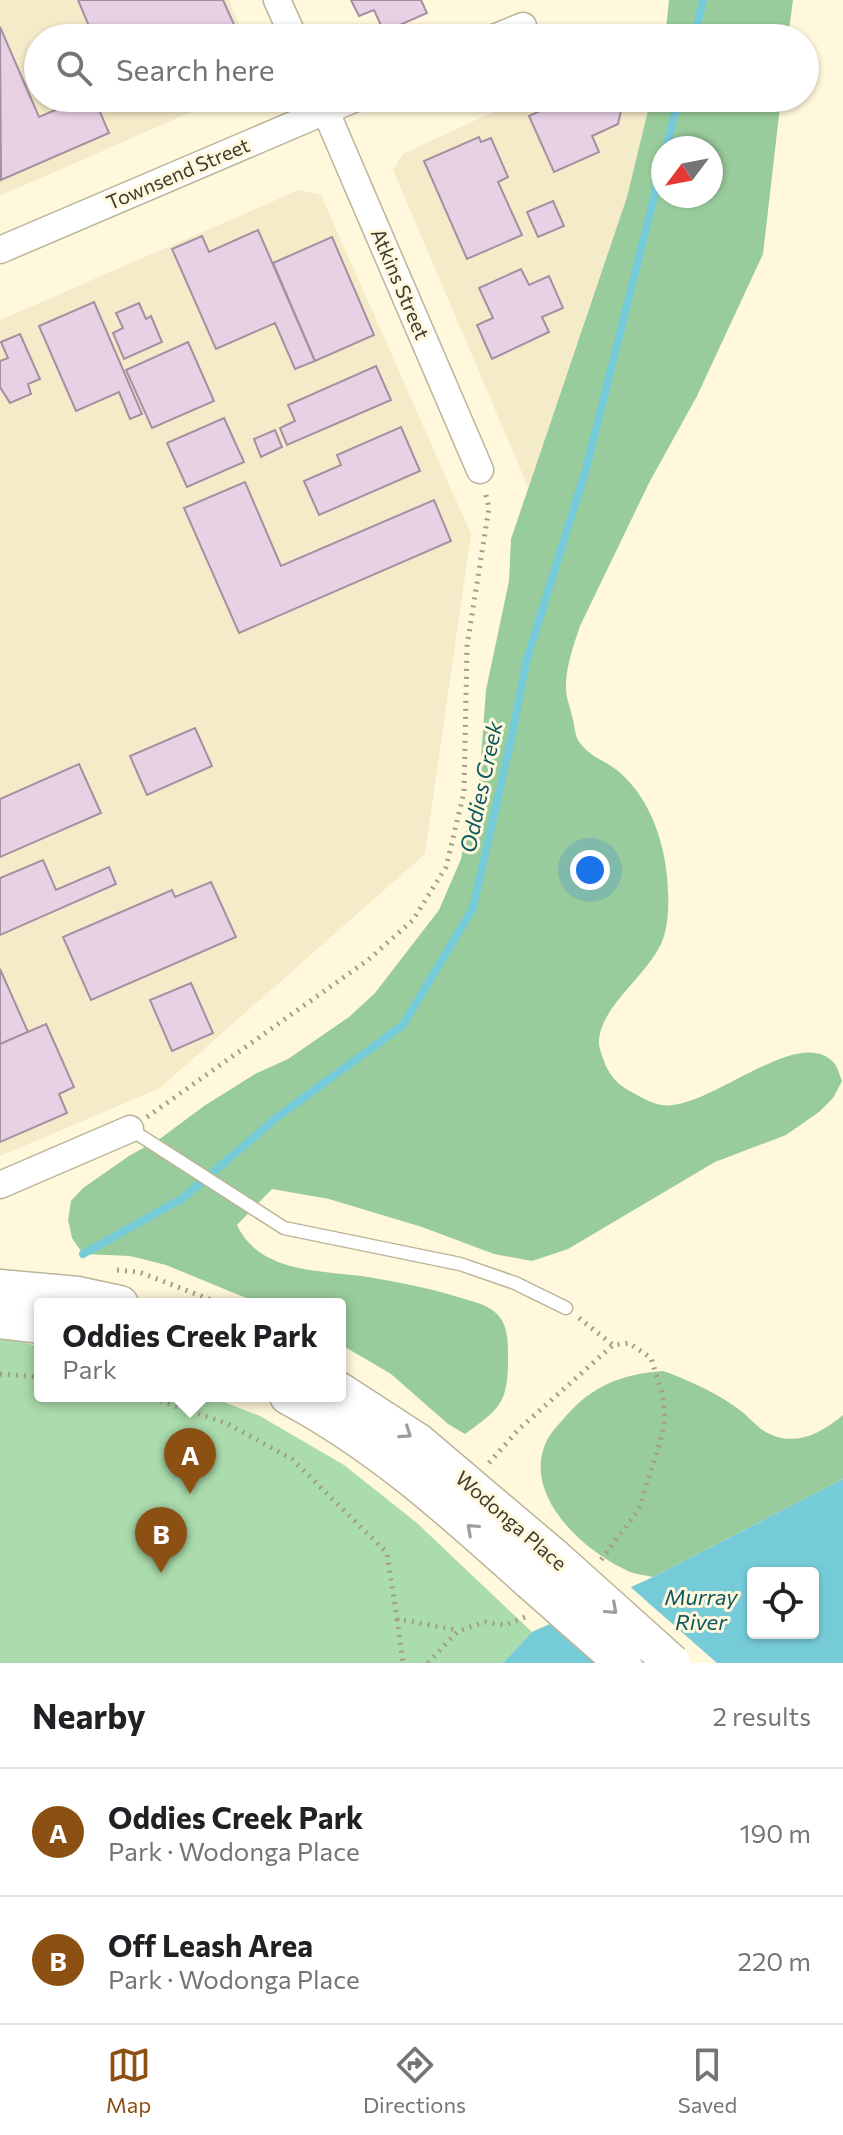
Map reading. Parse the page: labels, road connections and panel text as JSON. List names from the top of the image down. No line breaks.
{"streets":{"main road":["Wodonga Place"],"street":["Townsend Street","Atkins Street"]},"water":["Oddies Creek","Murray River"],"north":"bottom left","page":{"search":"Search here","popup":["Oddies Creek Park","Park"],"pins":["A","B"],"heading":["Nearby","2 results"],"list":[{"mark":"A","name":"Oddies Creek Park","note":"Park · Wodonga Place","value":"190 m"},{"mark":"B","name":"Off Leash Area","note":"Park · Wodonga Place","value":"220 m"}],"nav":["Map","Directions","Saved"]}}
